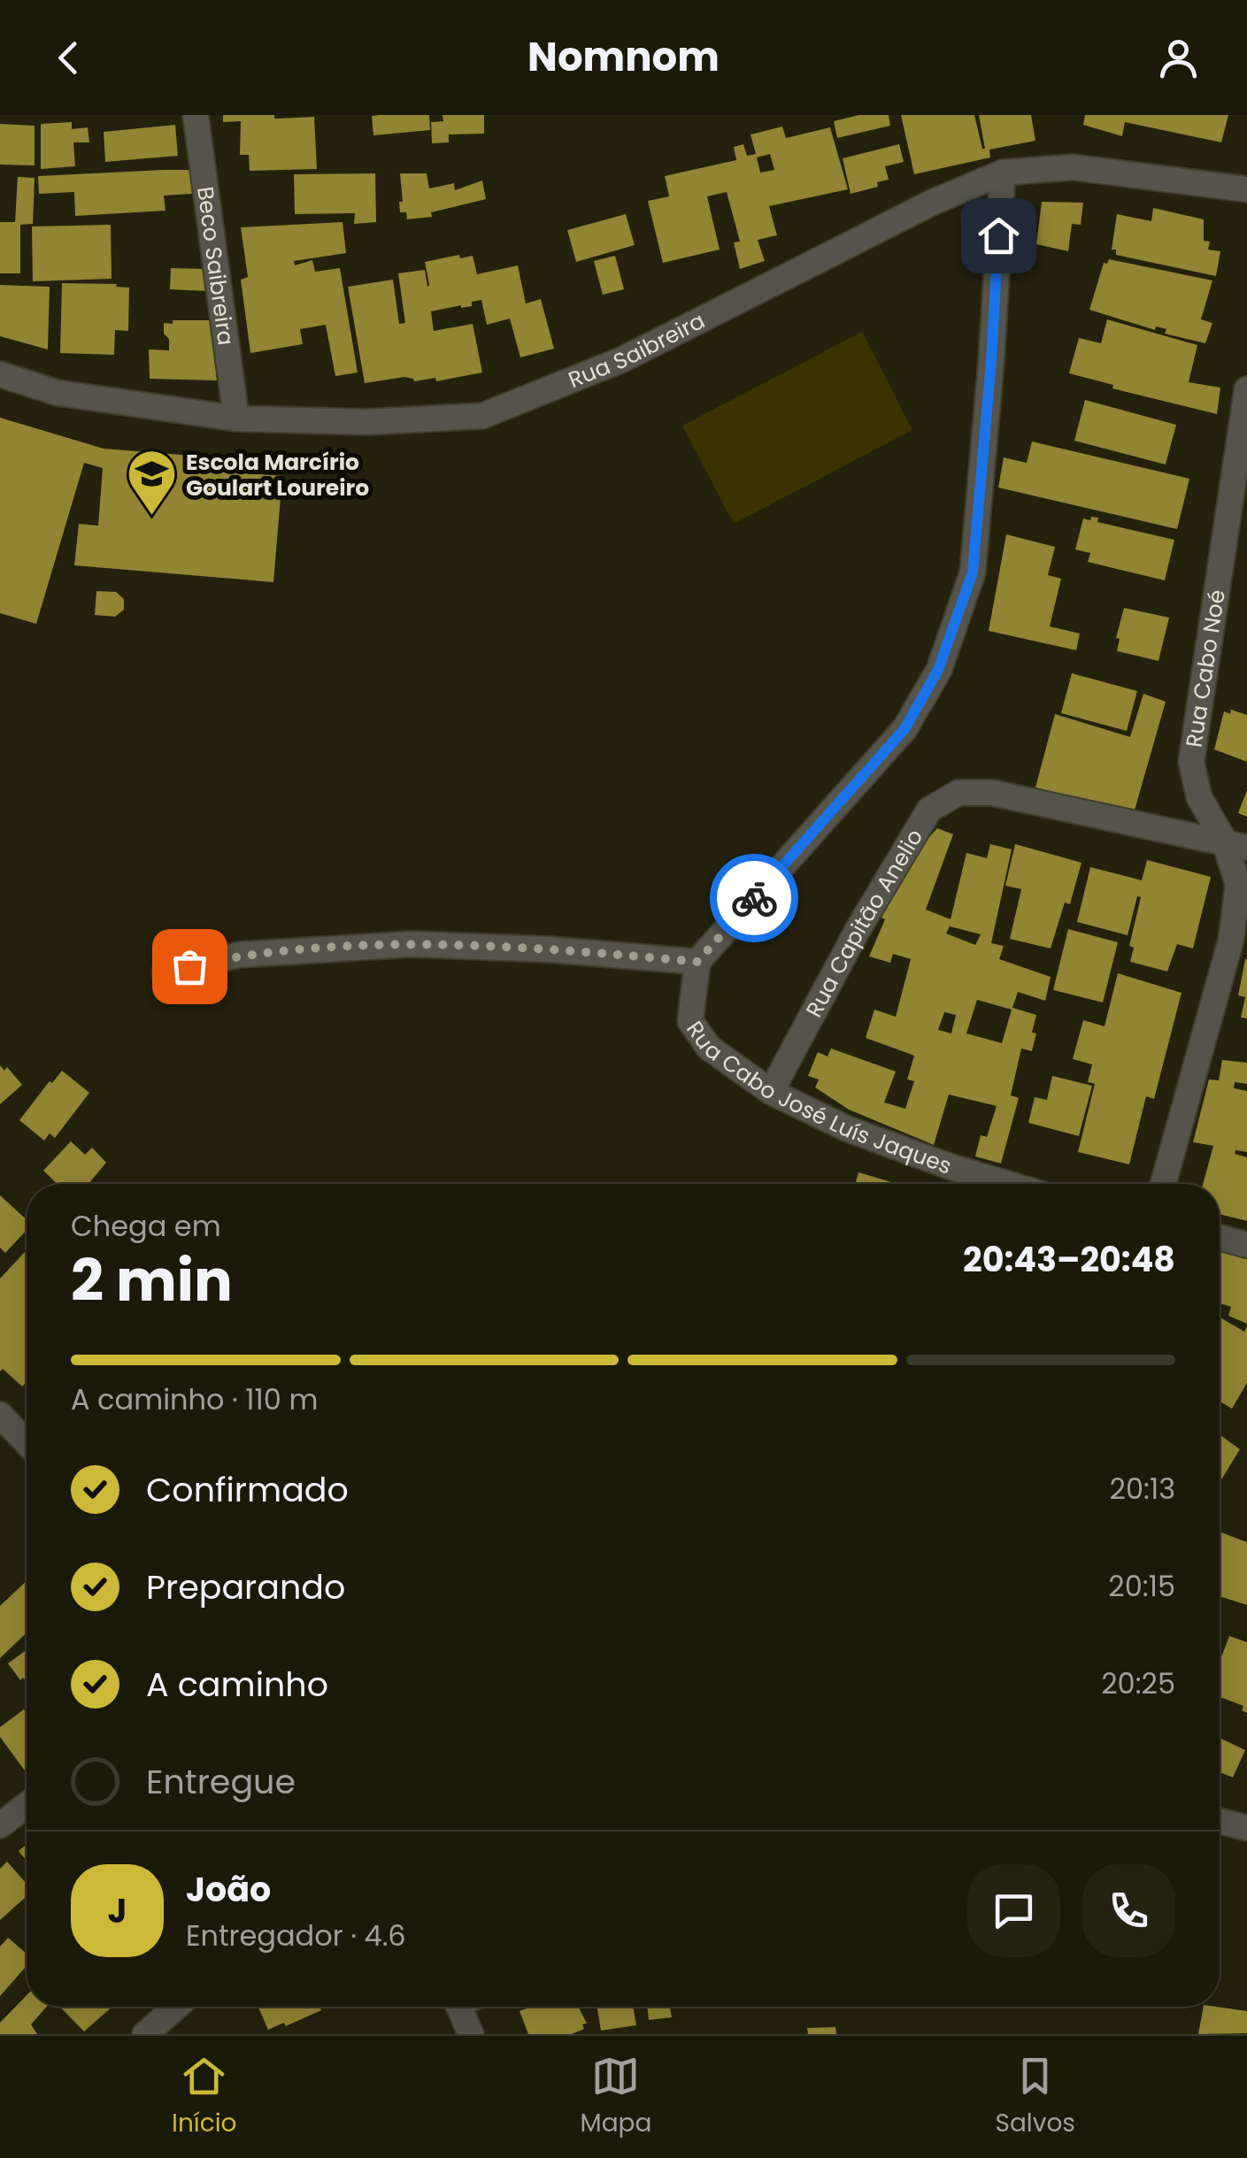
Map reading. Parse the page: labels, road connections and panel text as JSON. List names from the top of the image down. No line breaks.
{"streets":{"street":["Beco Saibreira","Rua Saibreira","Rua Cabo Noé","Rua Capitão Anelio","Rua Cabo José Luís Jaques"]},"crossings":[["Beco Saibreira","Rua Saibreira"],["Rua Cabo Noé","Rua Capitão Anelio"],["Rua Capitão Anelio","Rua Cabo José Luís Jaques"]],"places":{"school or university":["Escola Marcírio Goulart Loureiro"]},"page":{"header":"Nomnom","heading":["2 min","Chega em","20:43–20:48"],"panel":["João","Entregador · 4.6"],"bar":"A caminho · 110 m","list":[["Confirmado","20:13"],["Preparando","20:15"],["A caminho","20:25"],"Entregue"],"round":"J","tabs":["Início","Mapa","Salvos"]}}
